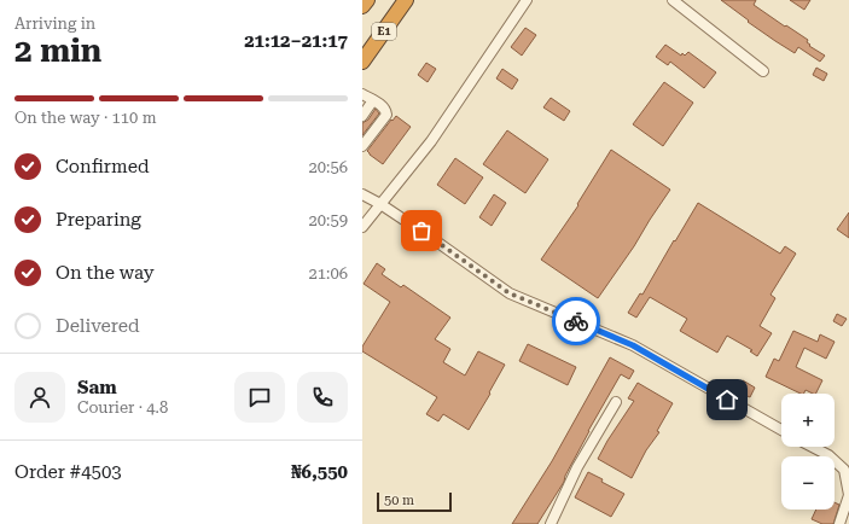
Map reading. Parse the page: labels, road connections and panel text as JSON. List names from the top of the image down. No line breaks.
{"streets":{"highway":["E1"]},"scale_bar":"50 m","page":{"heading":["2 min","Arriving in","21:12–21:17"],"panel":["Sam","Courier · 4.8","Order #4503","₦6,550"],"bar":"On the way · 110 m","list":[["Confirmed","20:56"],["Preparing","20:59"],["On the way","21:06"],"Delivered"],"map_buttons":["+","−"],"scale":"50 m"}}
